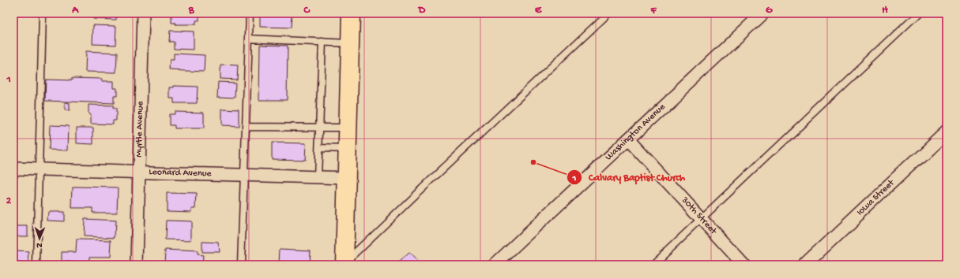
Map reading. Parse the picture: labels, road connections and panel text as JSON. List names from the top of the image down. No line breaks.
{"streets":{"street":["Myrtle Avenue","Washington Avenue","Leonard Avenue","Iowa Street","30th Street"]},"crossings":[["Myrtle Avenue","Leonard Avenue"],["Washington Avenue","30th Street"]],"places":["Calvary Baptist Church"],"north":"bottom","grid":{"columns":["A","B","C","D","E","F","G","H"],"rows":["1","2"]}}
